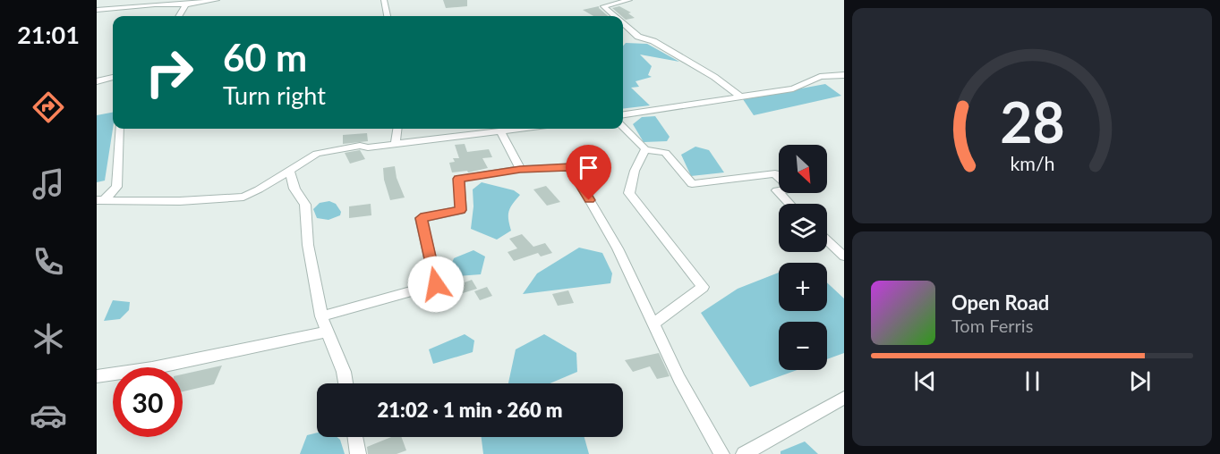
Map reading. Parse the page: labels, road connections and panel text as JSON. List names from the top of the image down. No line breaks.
{"north":"bottom right","page":{"tabs":"21:01","turn":["60 m","Turn right"],"map_buttons":["+","−"],"song":["Open Road","Tom Ferris"],"limit":"30","trip":"21:02 · 1 min · 260 m","gauge":["28","km/h"]}}
